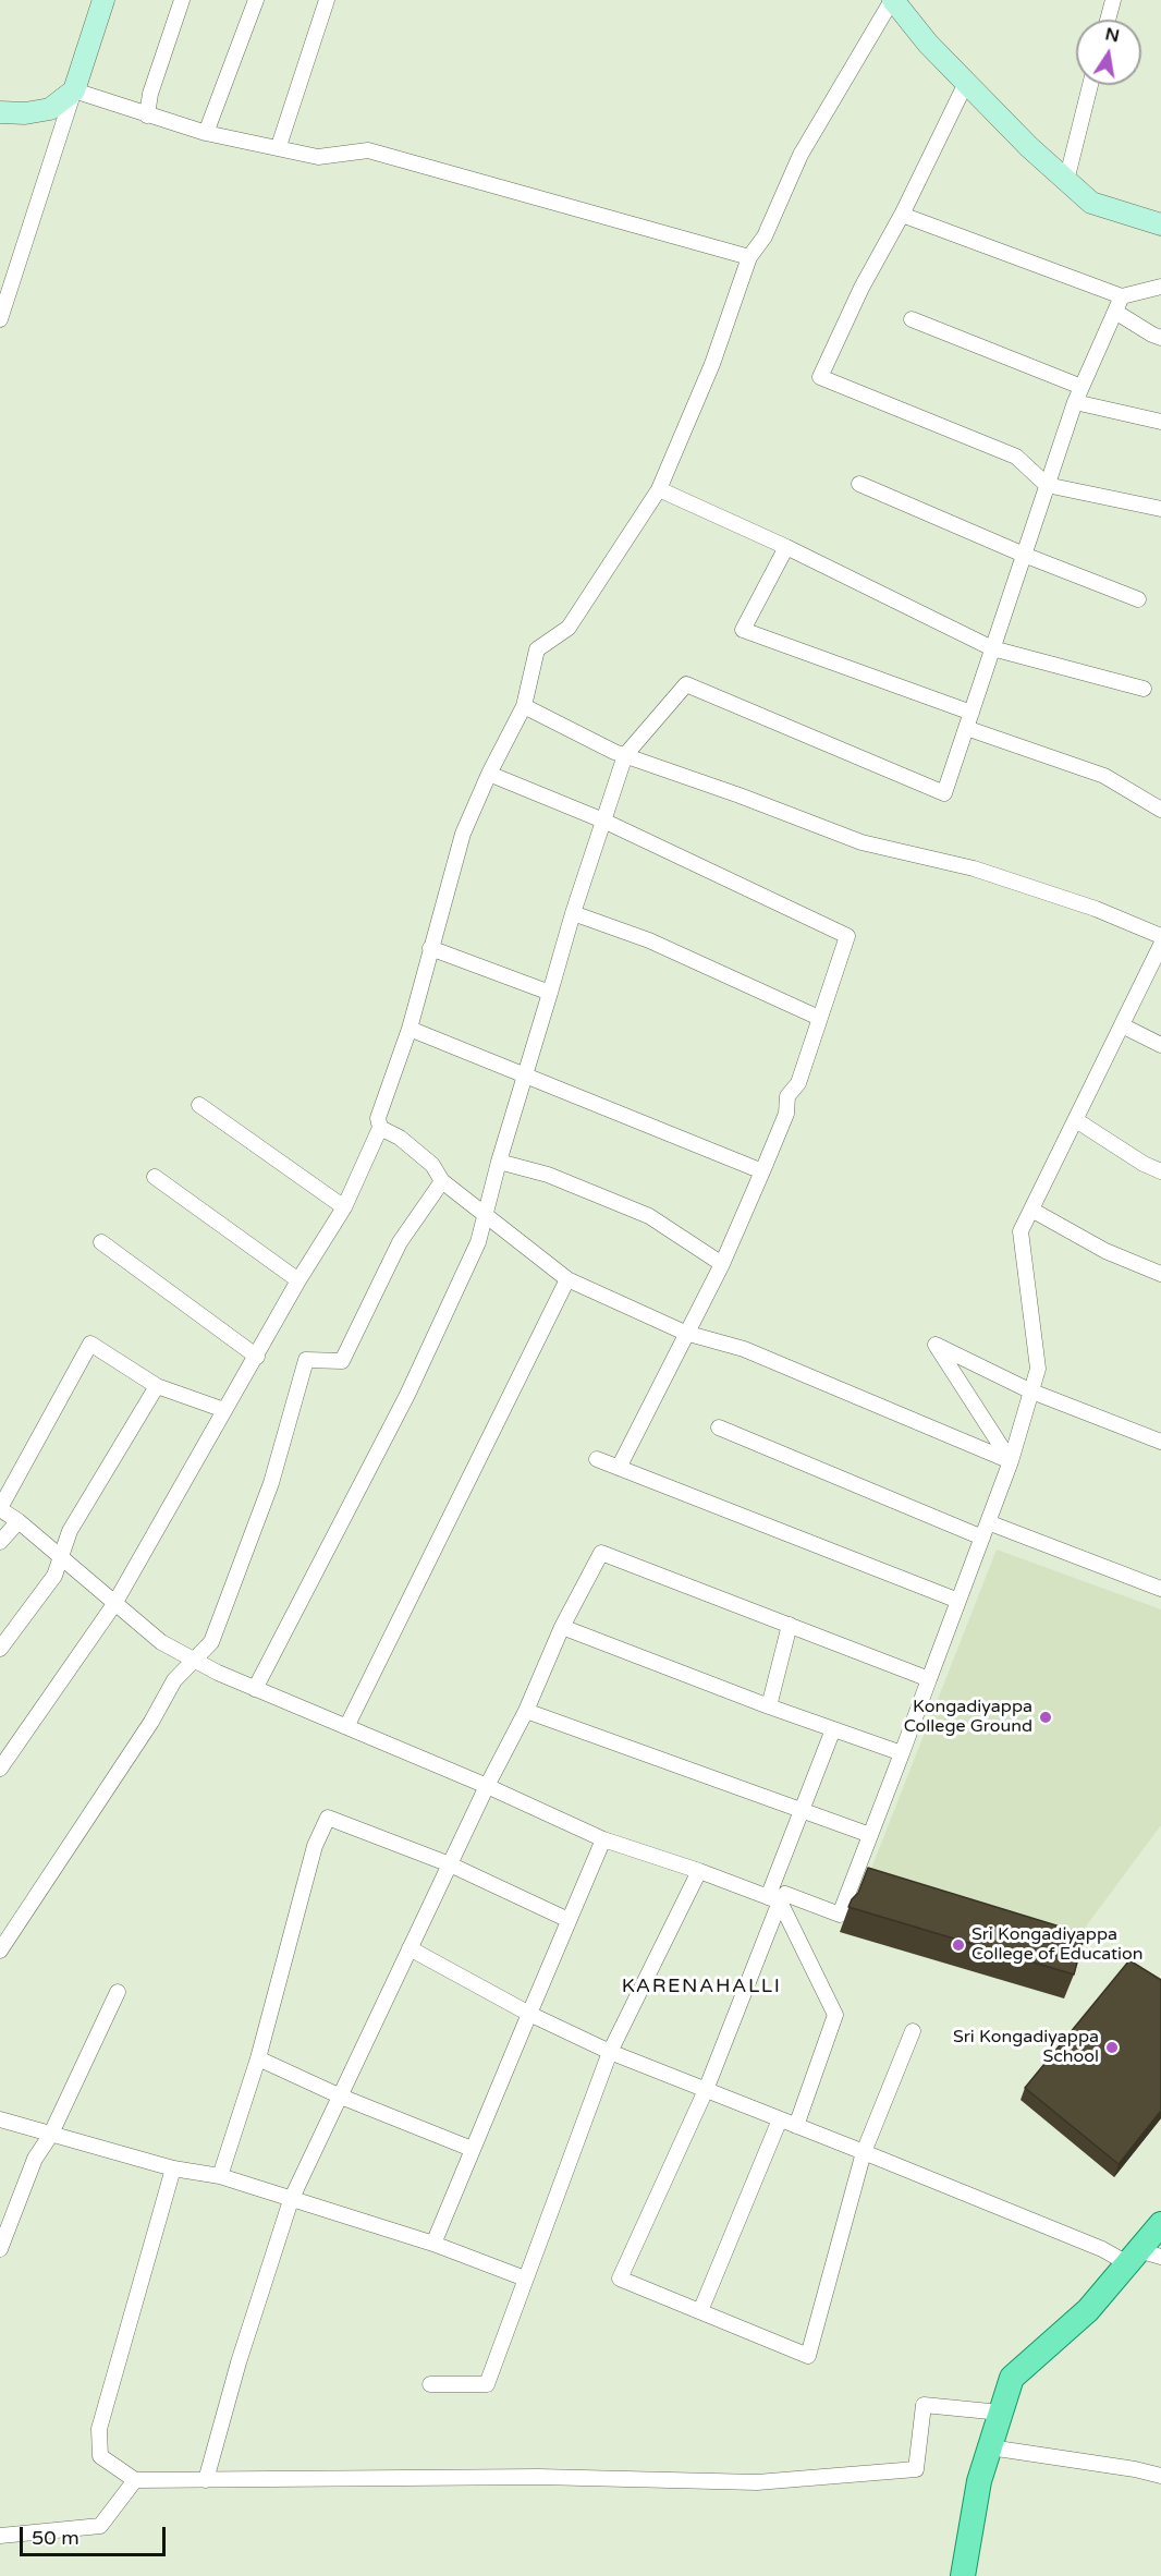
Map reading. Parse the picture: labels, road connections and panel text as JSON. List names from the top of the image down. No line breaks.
{"districts":["KARENAHALLI"],"places":["Kongadiyappa College Ground","Sri Kongadiyappa College of Education","Sri Kongadiyappa School"],"scale_bar":"50 m","north":"top"}
